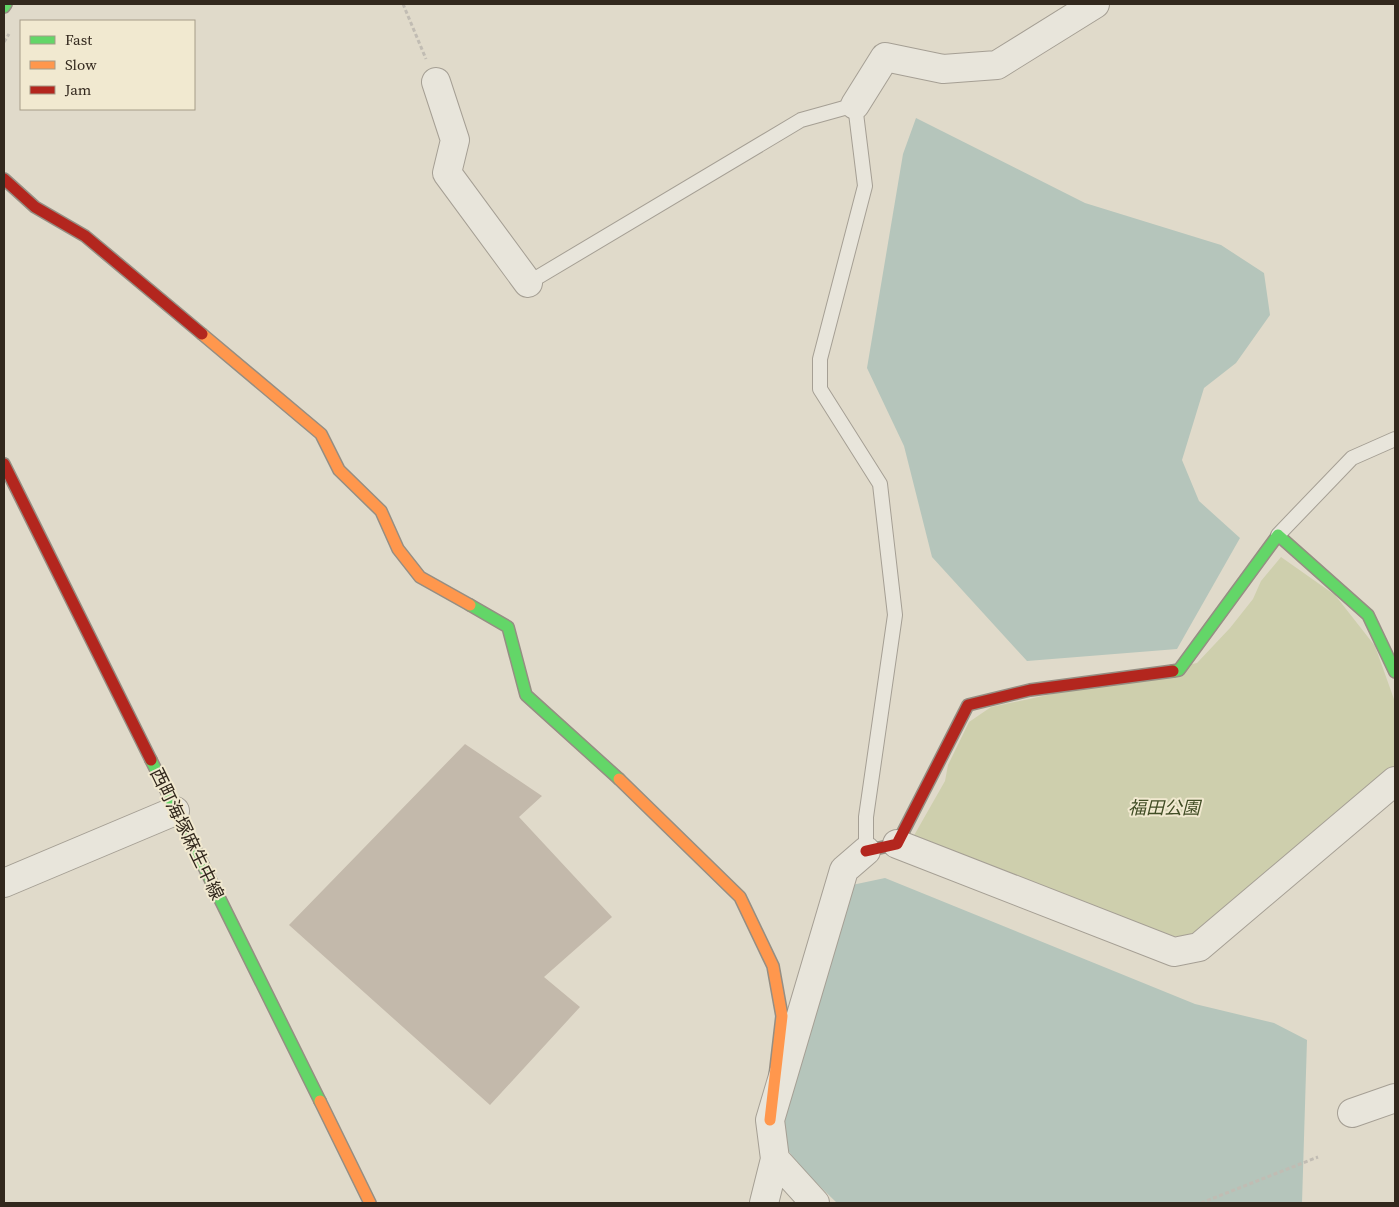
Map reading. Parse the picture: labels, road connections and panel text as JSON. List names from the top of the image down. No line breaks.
{"streets":{"main road":["西町海塚麻生中線"]},"parks":["福田公園"],"legend":["Fast","Slow","Jam"]}
